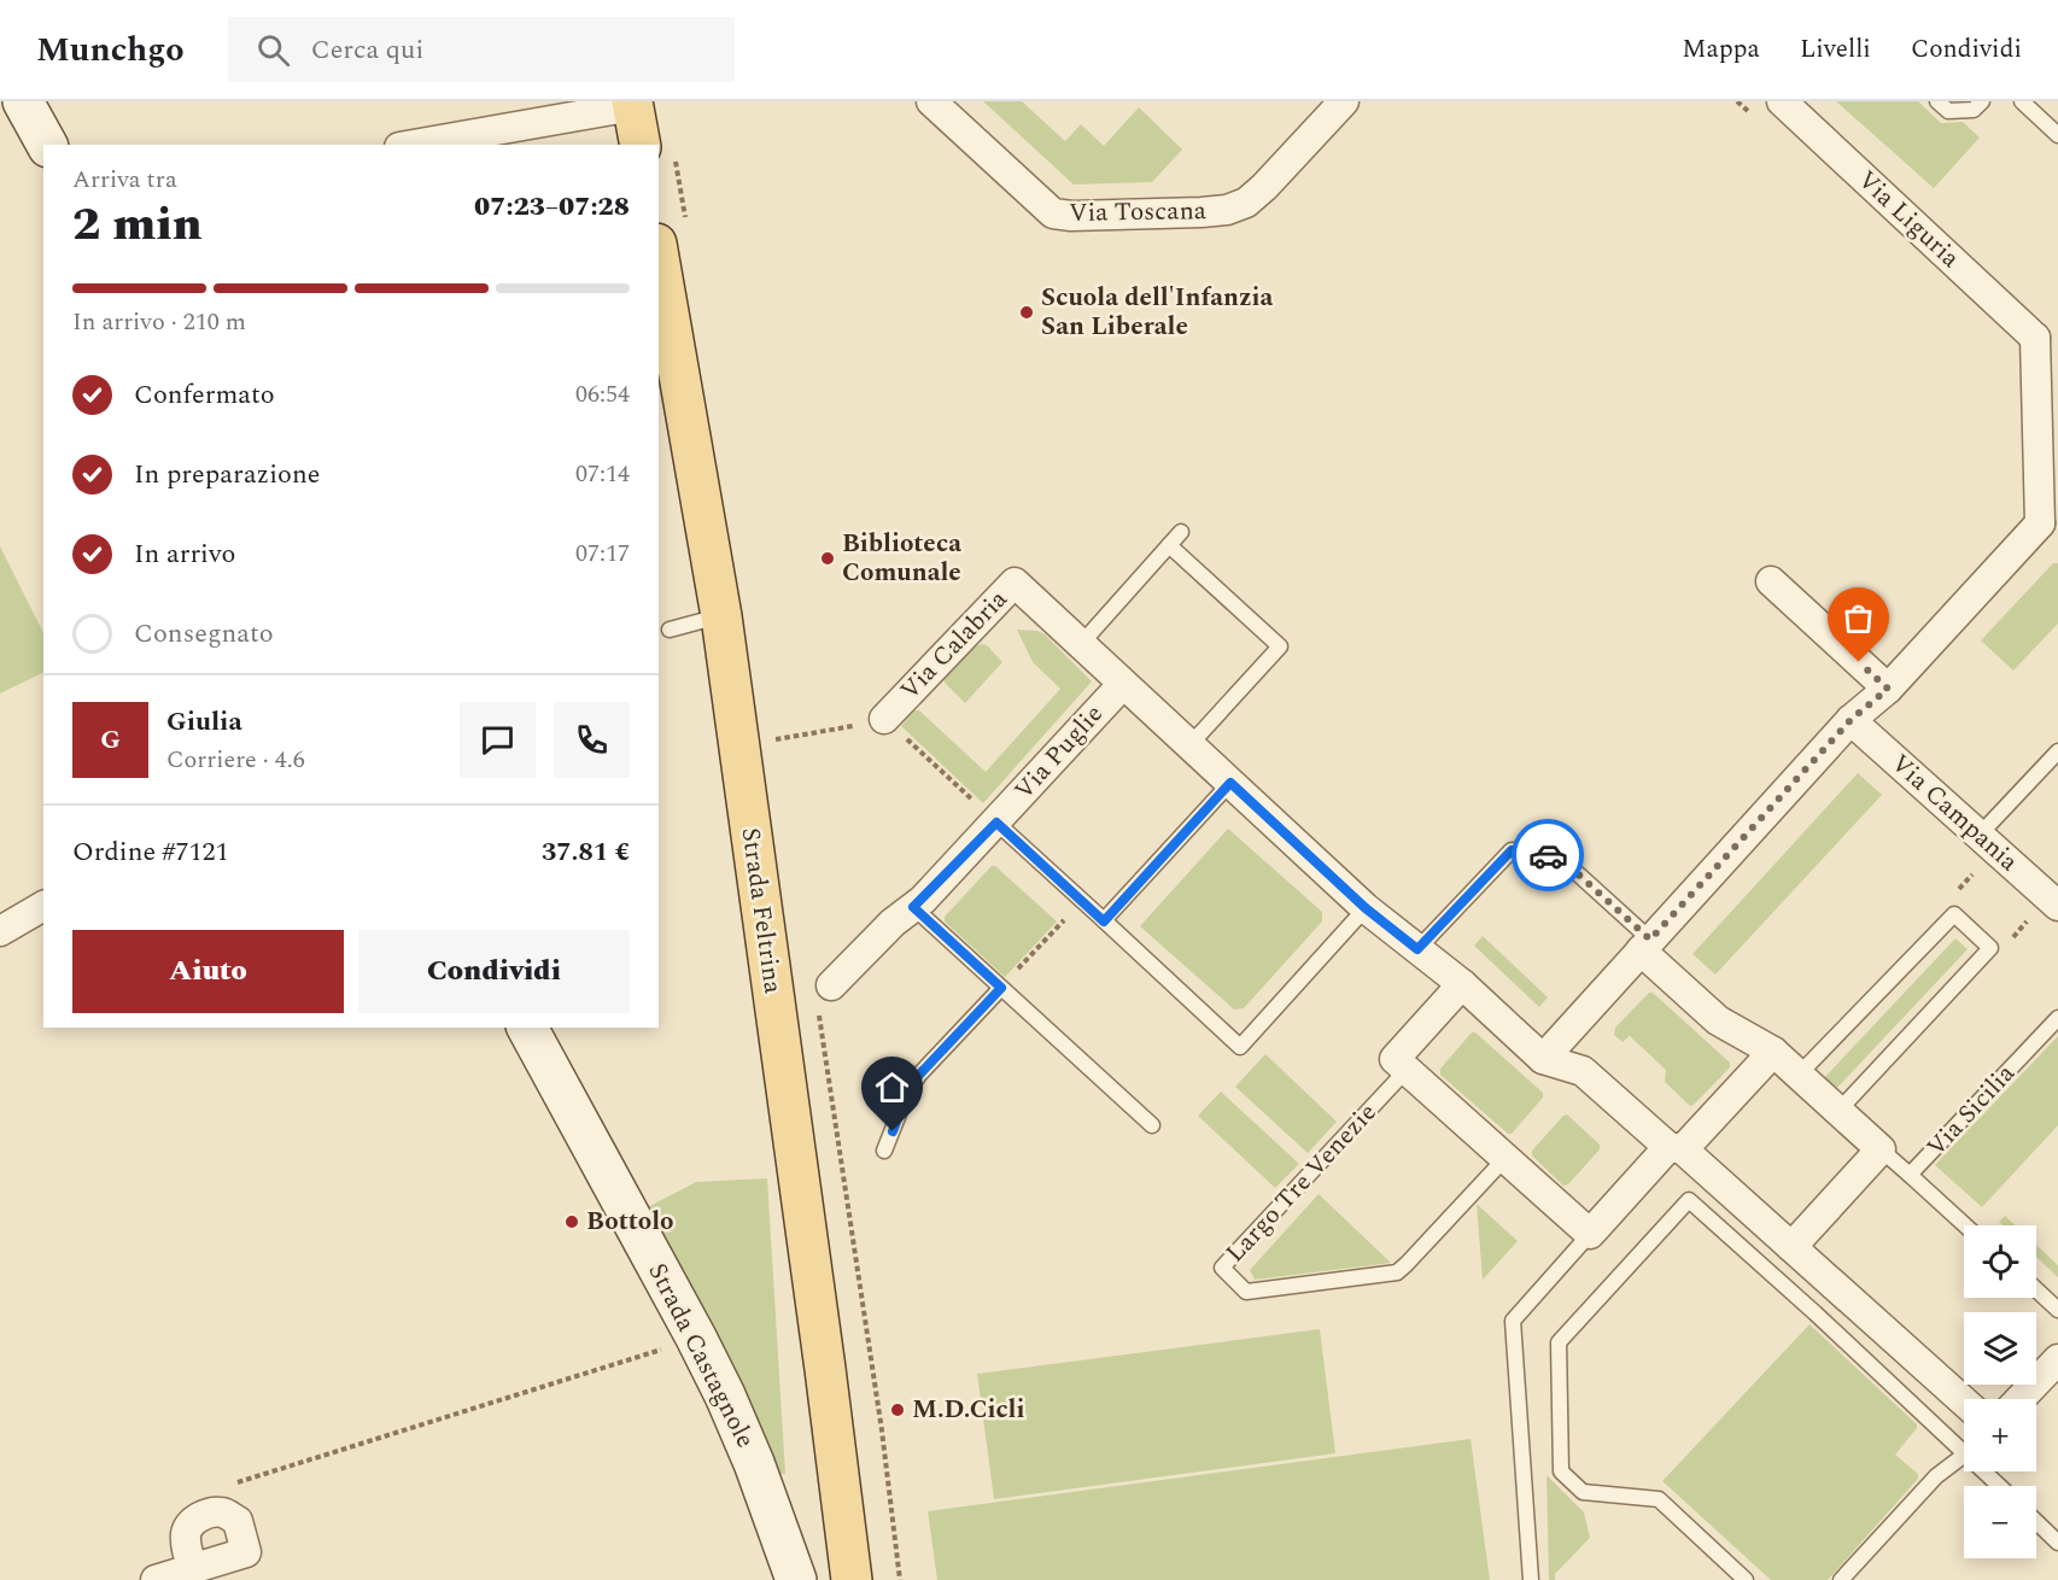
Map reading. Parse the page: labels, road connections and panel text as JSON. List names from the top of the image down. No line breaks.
{"streets":{"main road":["Strada Feltrina","Strada Castagnole"],"street":["Via Toscana","Via Liguria","Via Calabria","Via Puglie","Via Campania","Via Sicilia"],"lane":["Largo Tre Venezie"]},"crossings":[["Via Calabria","Via Puglie"],["Via Calabria","Strada Feltrina"]],"places":["Scuola dell'Infanzia San Liberale","Biblioteca Comunale","Bottolo","M.D.Cicli"],"page":{"header":"Munchgo","search":"Cerca qui","nav":["Mappa","Livelli","Condividi"],"heading":["2 min","Arriva tra","07:23–07:28"],"panel":["Giulia","Corriere · 4.6","Ordine #7121","37.81 €"],"bar":"In arrivo · 210 m","list":[["Confermato","06:54"],["In preparazione","07:14"],["In arrivo","07:17"],"Consegnato"],"round":"G","buttons":["Aiuto","Condividi"],"map_buttons":["+","−"]}}
